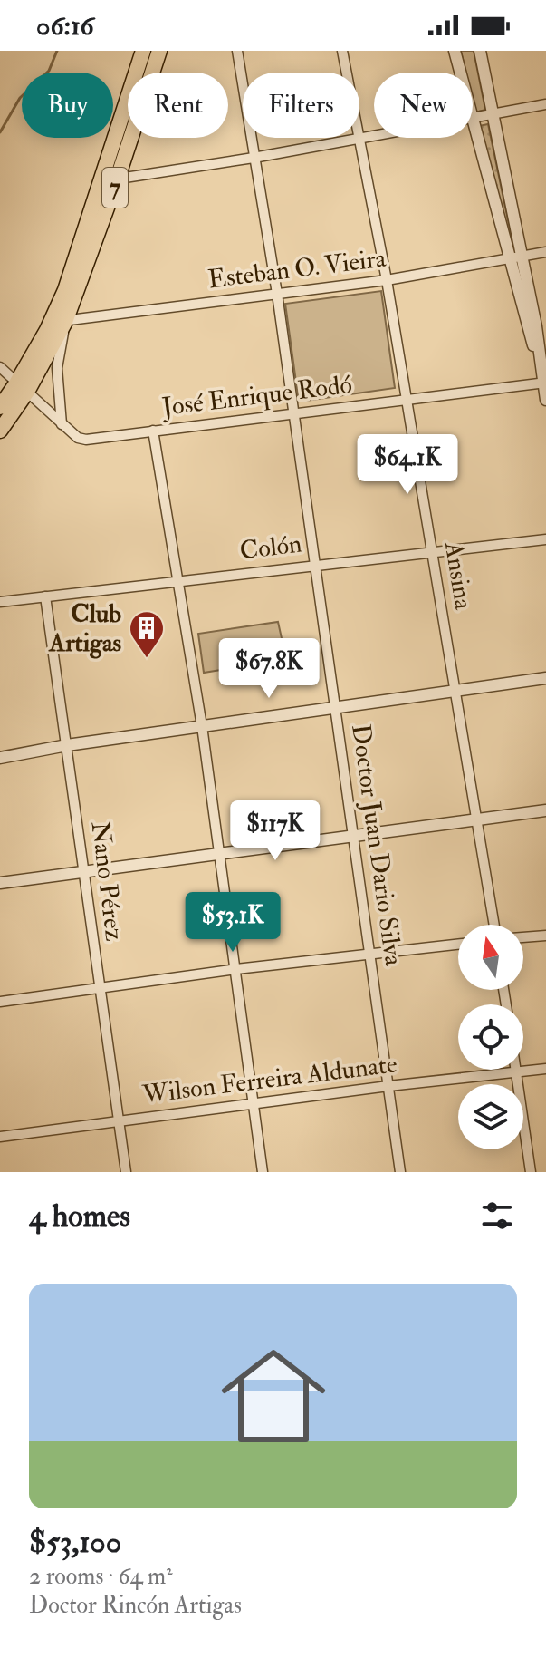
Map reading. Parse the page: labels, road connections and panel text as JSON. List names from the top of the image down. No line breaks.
{"streets":{"main road":["7"],"street":["Esteban O. Vieira","José Enrique Rodó","Colón","Ansina","Doctor Juan Dario Silva","Nano Pérez","Wilson Ferreira Aldunate"]},"crossings":[["7","Esteban O. Vieira"],["7","José Enrique Rodó"],["Esteban O. Vieira","Ansina"],["Esteban O. Vieira","Doctor Juan Dario Silva"],["José Enrique Rodó","Ansina"],["José Enrique Rodó","Doctor Juan Dario Silva"],["Colón","Ansina"],["Colón","Doctor Juan Dario Silva"],["Colón","Nano Pérez"],["Doctor Juan Dario Silva","Wilson Ferreira Aldunate"],["Nano Pérez","Wilson Ferreira Aldunate"]],"places":{"building":["Club Artigas"]},"north":"top","page":{"status":"06:16","chip":["Buy","Rent","Filters","New"],"price":["$64.1K","$67.8K","$117K","$53.1K"],"heading":"4 homes","list":[{"name":"$53,100","note":"2 rooms · 64 m² · Doctor Rincón Artigas"}]}}
